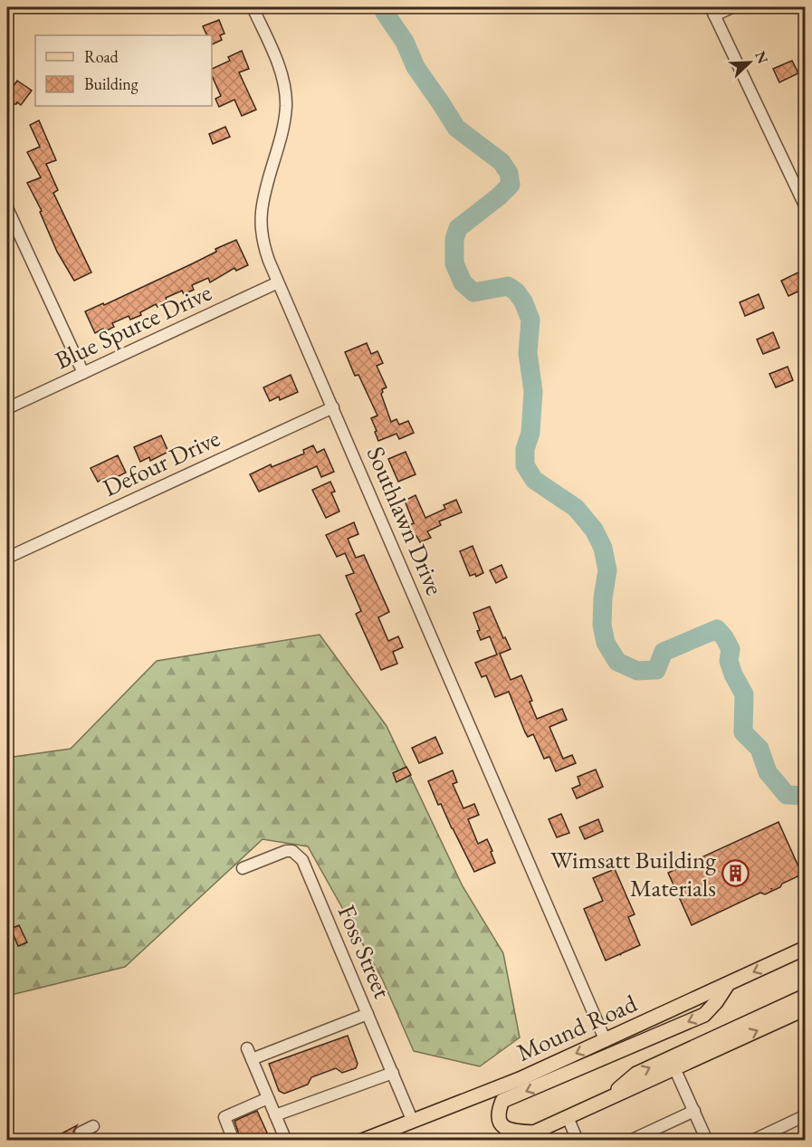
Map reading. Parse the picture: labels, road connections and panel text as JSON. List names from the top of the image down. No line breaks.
{"streets":{"main road":["Mound Road"],"street":["Blue Spurce Drive","Defour Drive","Southlawn Drive","Foss Street"]},"crossings":[["Blue Spurce Drive","Southlawn Drive"],["Defour Drive","Southlawn Drive"],["Southlawn Drive","Mound Road"],["Foss Street","Mound Road"]],"places":{"building":["Wimsatt Building Materials"]},"legend":["Road","Building"],"north":"top right"}
